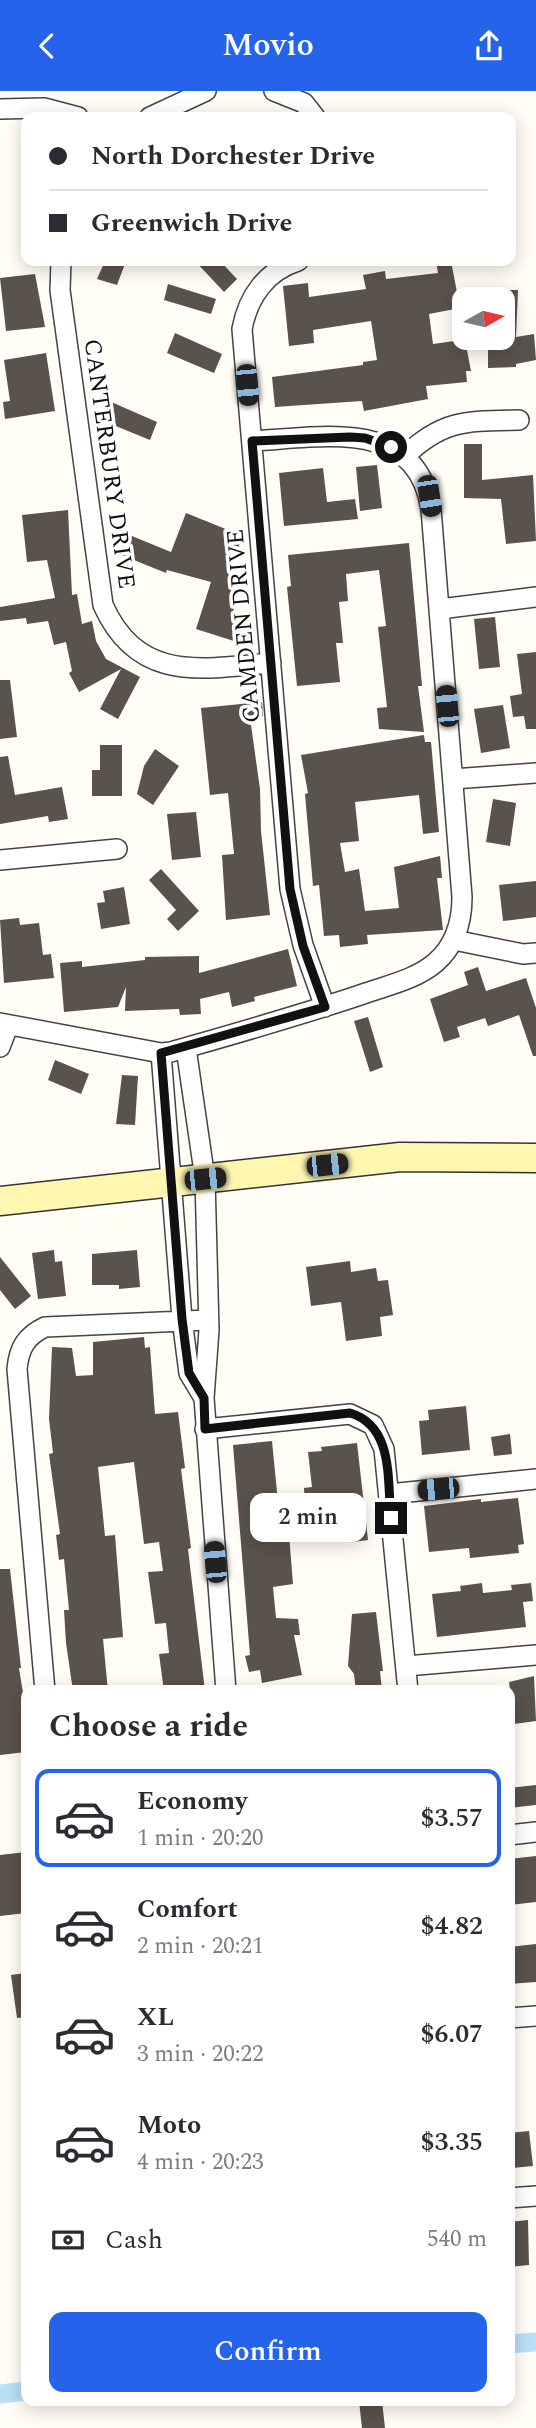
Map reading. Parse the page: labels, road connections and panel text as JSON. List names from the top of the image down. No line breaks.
{"streets":{"street":["CANTERBURY DRIVE","CAMDEN DRIVE"]},"crossings":[["CANTERBURY DRIVE","CAMDEN DRIVE"]],"north":"right","page":{"header":"Movio","banner":["North Dorchester Drive","Greenwich Drive"],"bubble":"2 min","heading":"Choose a ride","list":[{"name":"Economy","note":"1 min · 20:20","value":"$3.57"},{"name":"Comfort","note":"2 min · 20:21","value":"$4.82"},{"name":"XL","note":"3 min · 20:22","value":"$6.07"},{"name":"Moto","note":"4 min · 20:23","value":"$3.35"}],"pay":["Cash","540 m"],"buttons":"Confirm"}}
